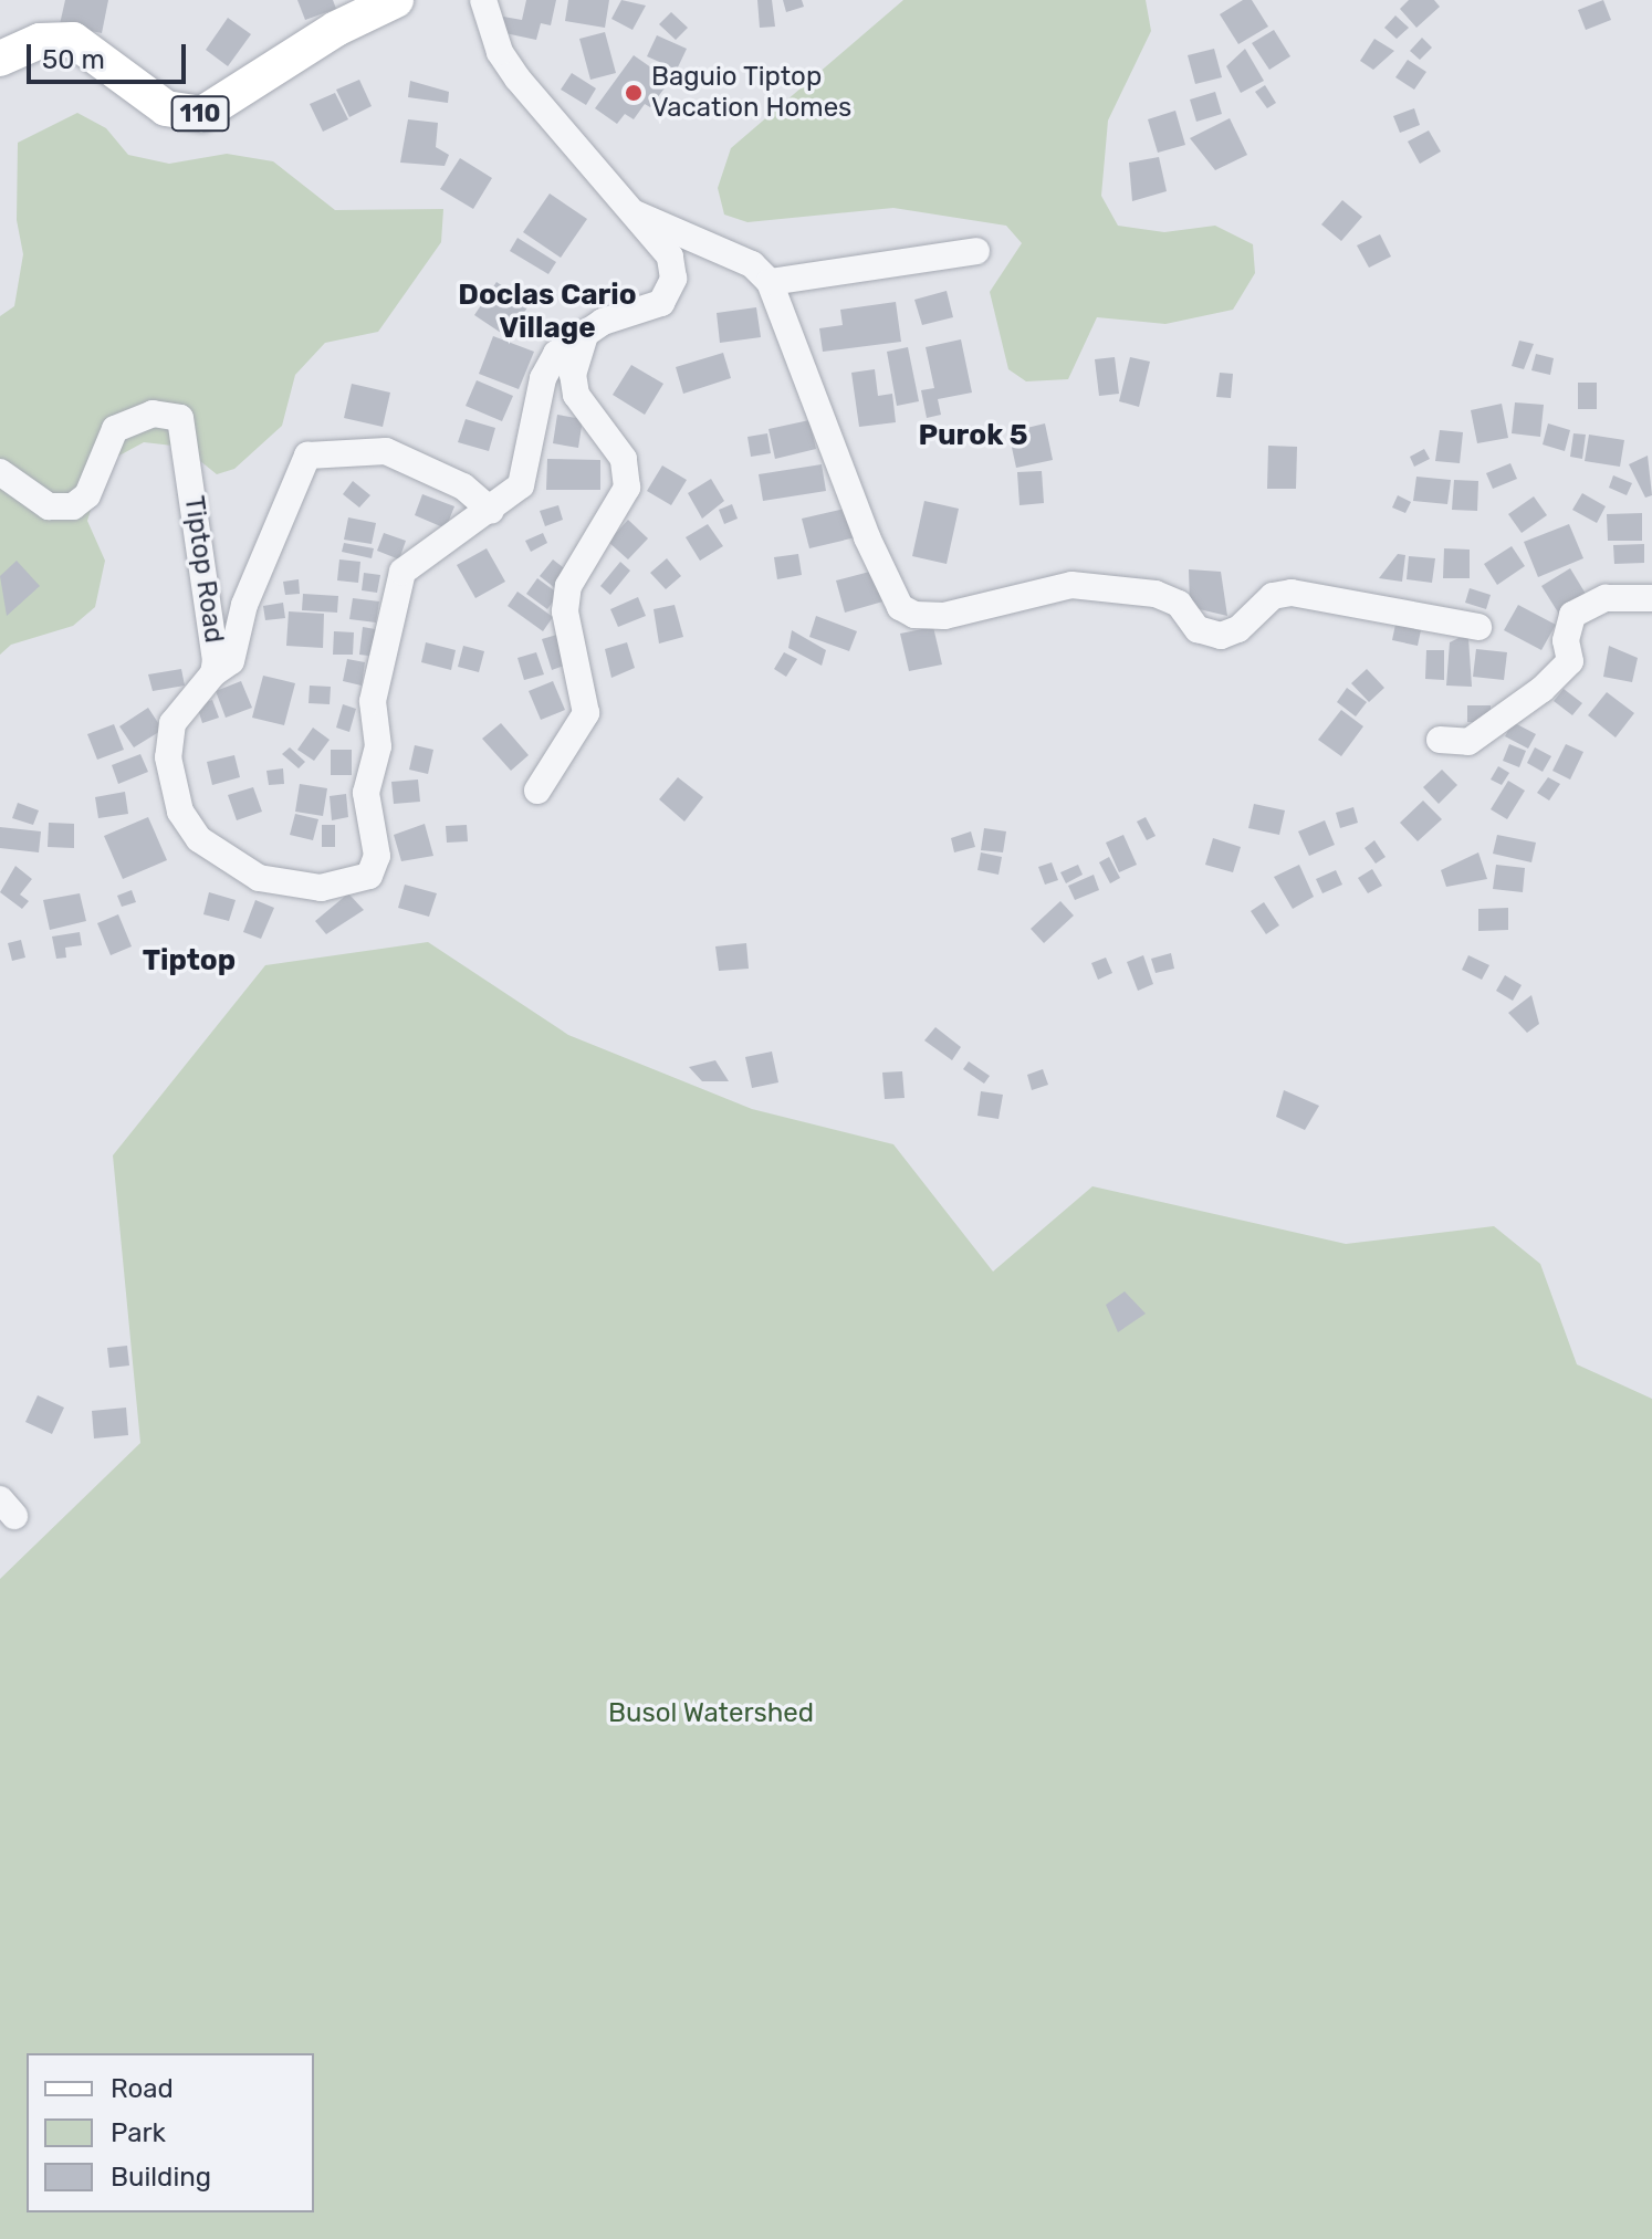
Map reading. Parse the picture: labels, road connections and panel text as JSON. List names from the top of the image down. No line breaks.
{"streets":{"main road":["110"],"street":["Tiptop Road"]},"districts":["Doclas Cario Village","Purok 5","Tiptop"],"parks":["Busol Watershed"],"places":["Baguio Tiptop Vacation Homes"],"legend":["Road","Park","Building"],"scale_bar":"50 m"}
